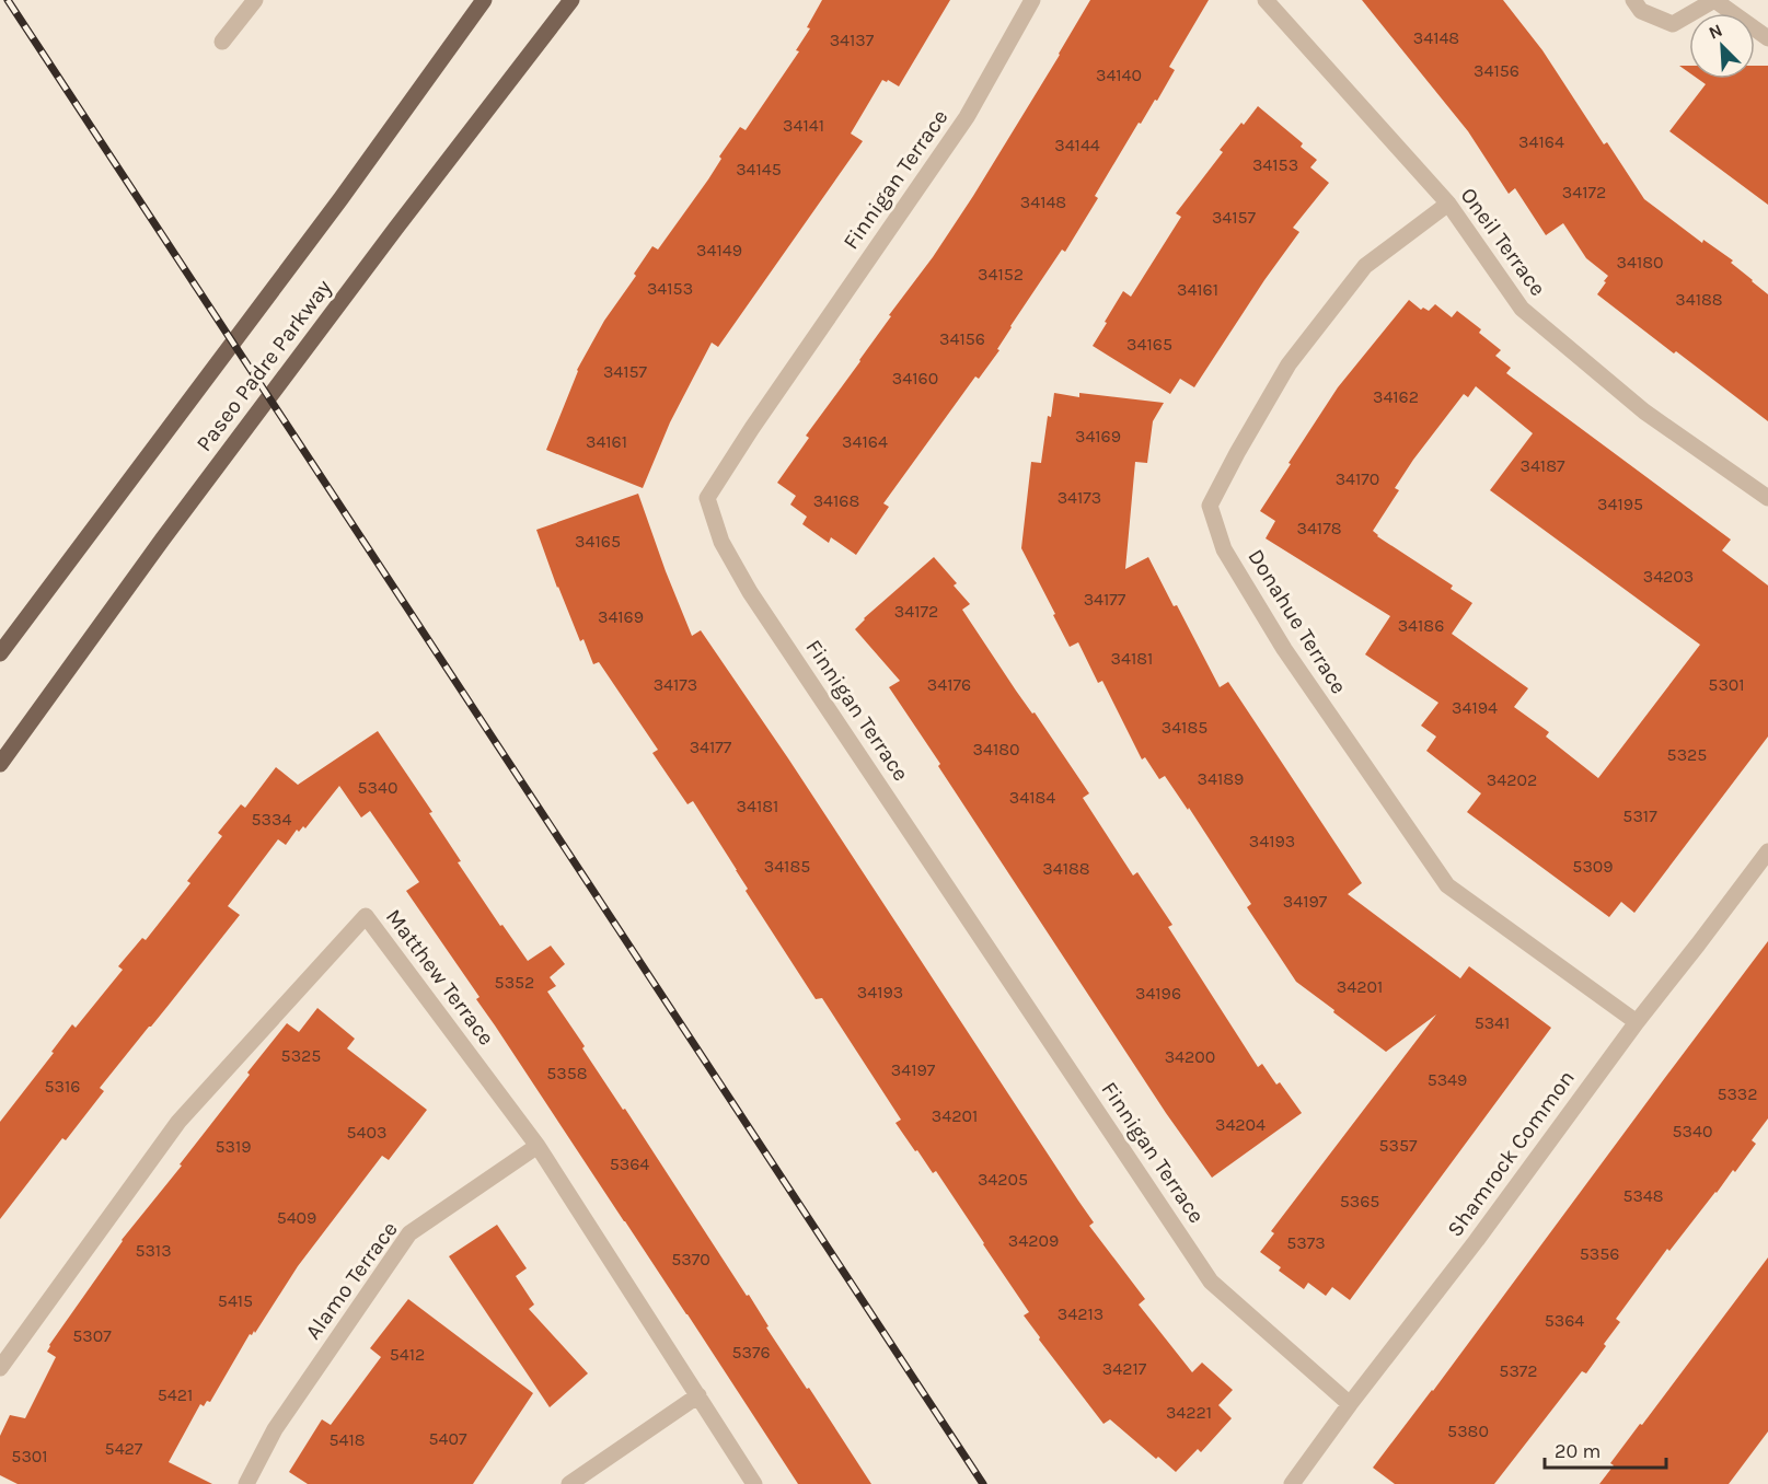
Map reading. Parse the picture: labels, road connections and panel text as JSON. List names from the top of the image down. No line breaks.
{"streets":{"main road":["Paseo Padre Parkway"],"street":["Finnigan Terrace","Oneil Terrace","Donahue Terrace","Matthew Terrace","Shamrock Common","Alamo Terrace"]},"crossings":[["Finnigan Terrace","Shamrock Common"],["Oneil Terrace","Donahue Terrace"],["Donahue Terrace","Shamrock Common"],["Matthew Terrace","Alamo Terrace"]],"house_numbers":["34148","34137","34156","34140","34141","34164","34144","34153","34145","34172","34148","34157","34149","34180","34152","34153","34161","34188","34156","34165","34157","34160","34162","34169","34161","34164","34187","34170","34173","34168","34195","34178","34165","34203","34177","34172","34169","34186","34181","34173","34176","5301","34194","34185","34177","34180","5325","34189","34202","5340","34184","34181","5317","5334","34193","34185","5309","34188","34197","5352","34201","34193","34196","5341","5325","34200","34197","5358","5349","5316","5332","34201","34204","5340","5403","5357","5319","5364","34205","5348","5365","5409","34209","5373","5313","5356","5370","5415","34213","5364","5307","5376","5412","34217","5372","5421","34221","5380","5407","5418","5427","5301"],"scale_bar":"20 m","north":"top left"}
